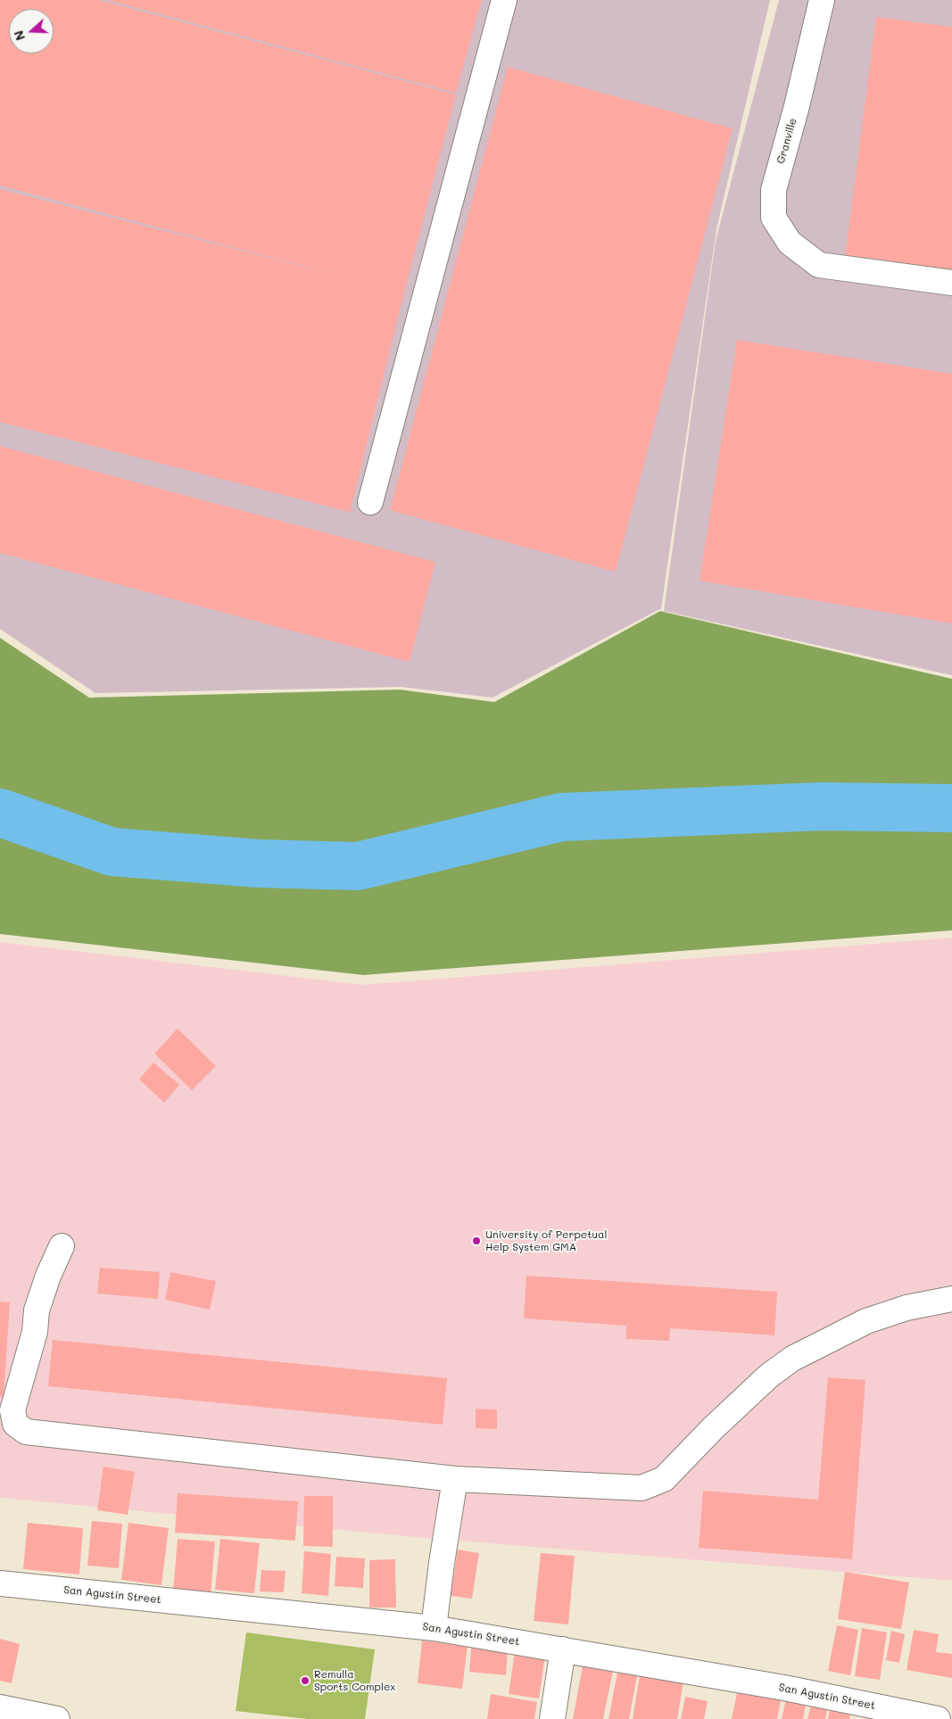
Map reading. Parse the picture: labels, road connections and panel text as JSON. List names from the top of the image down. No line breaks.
{"streets":{"street":["Granville","San Agustin Street"]},"places":["University of Perpetual Help System GMA","Remulla Sports Complex"],"north":"left"}
